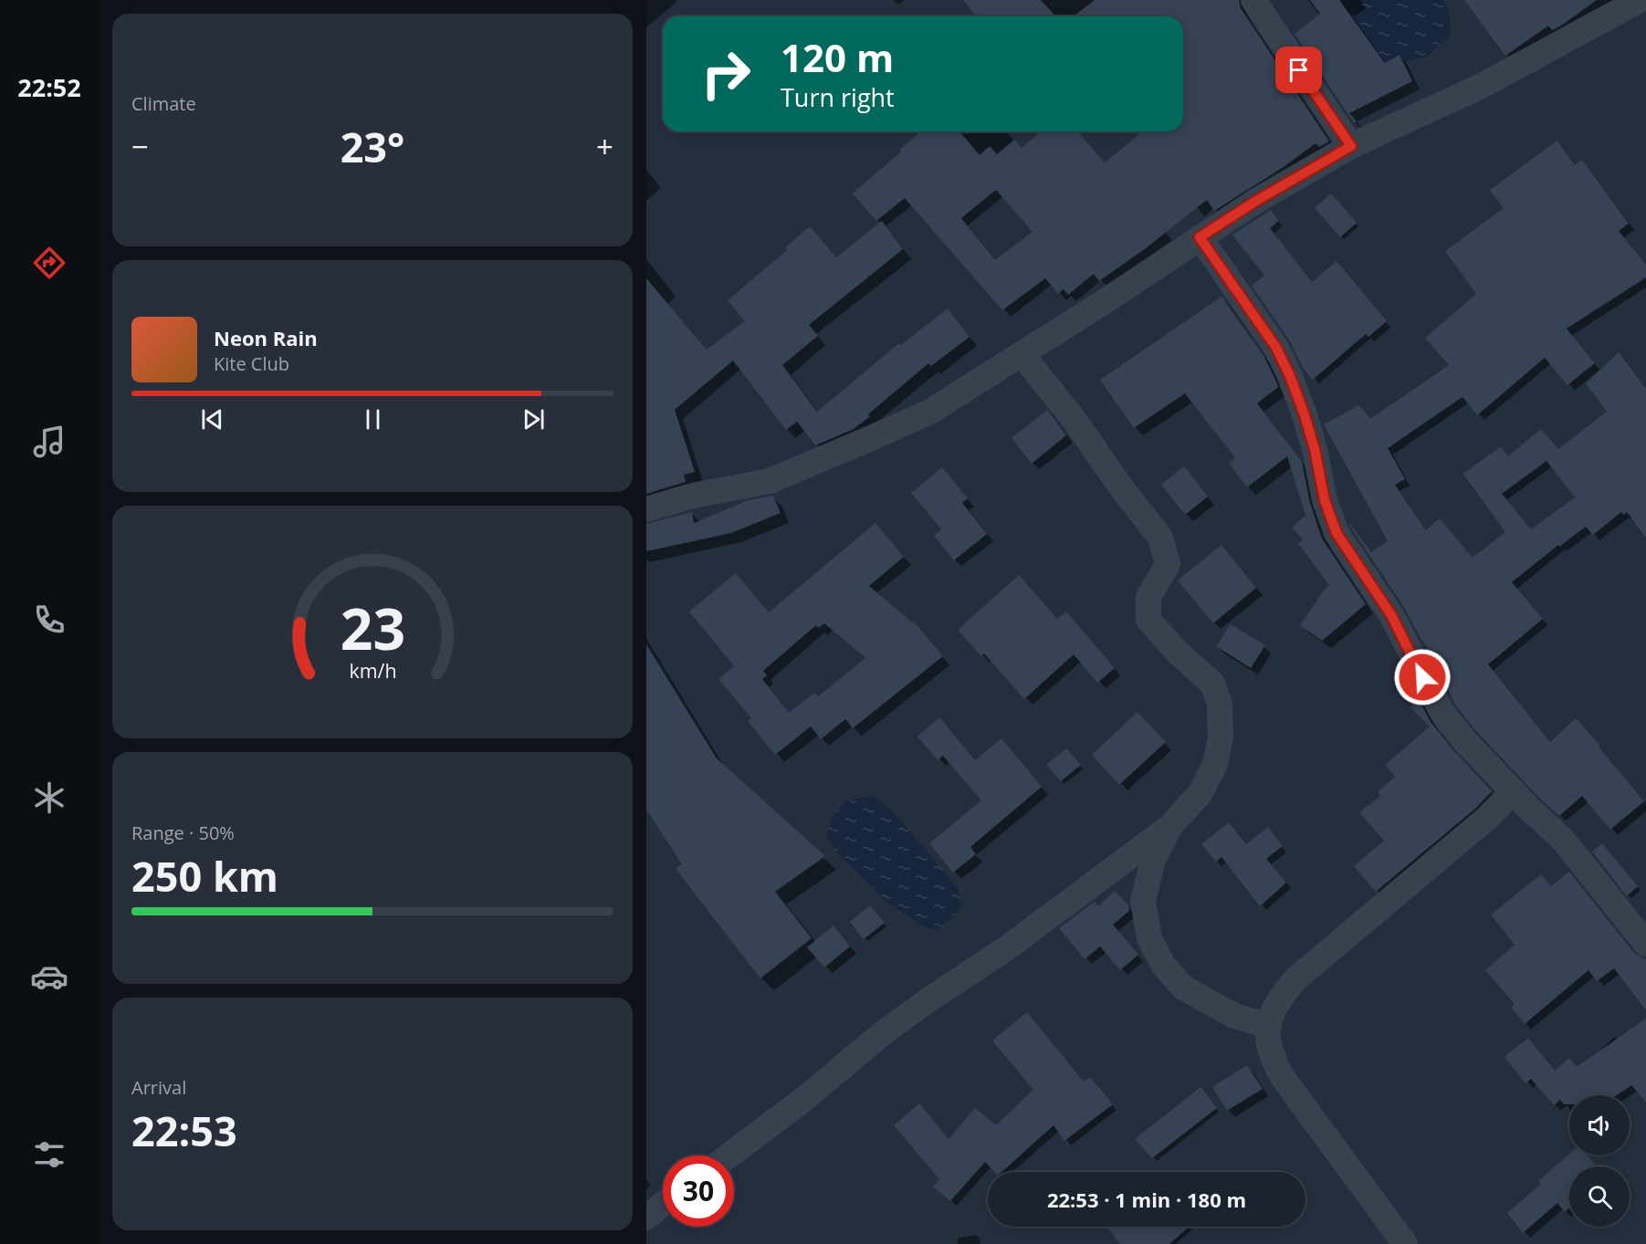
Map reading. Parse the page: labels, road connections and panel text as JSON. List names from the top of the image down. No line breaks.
{"page":{"tabs":"22:52","tile":["Climate",["Range · 50%","250 km"],["Arrival","22:53"]],"turn":["120 m","Turn right"],"heat":["−","23°","+"],"song":["Neon Rain","Kite Club"],"limit":"30","trip":"22:53 · 1 min · 180 m","gauge":["23","km/h"]}}
